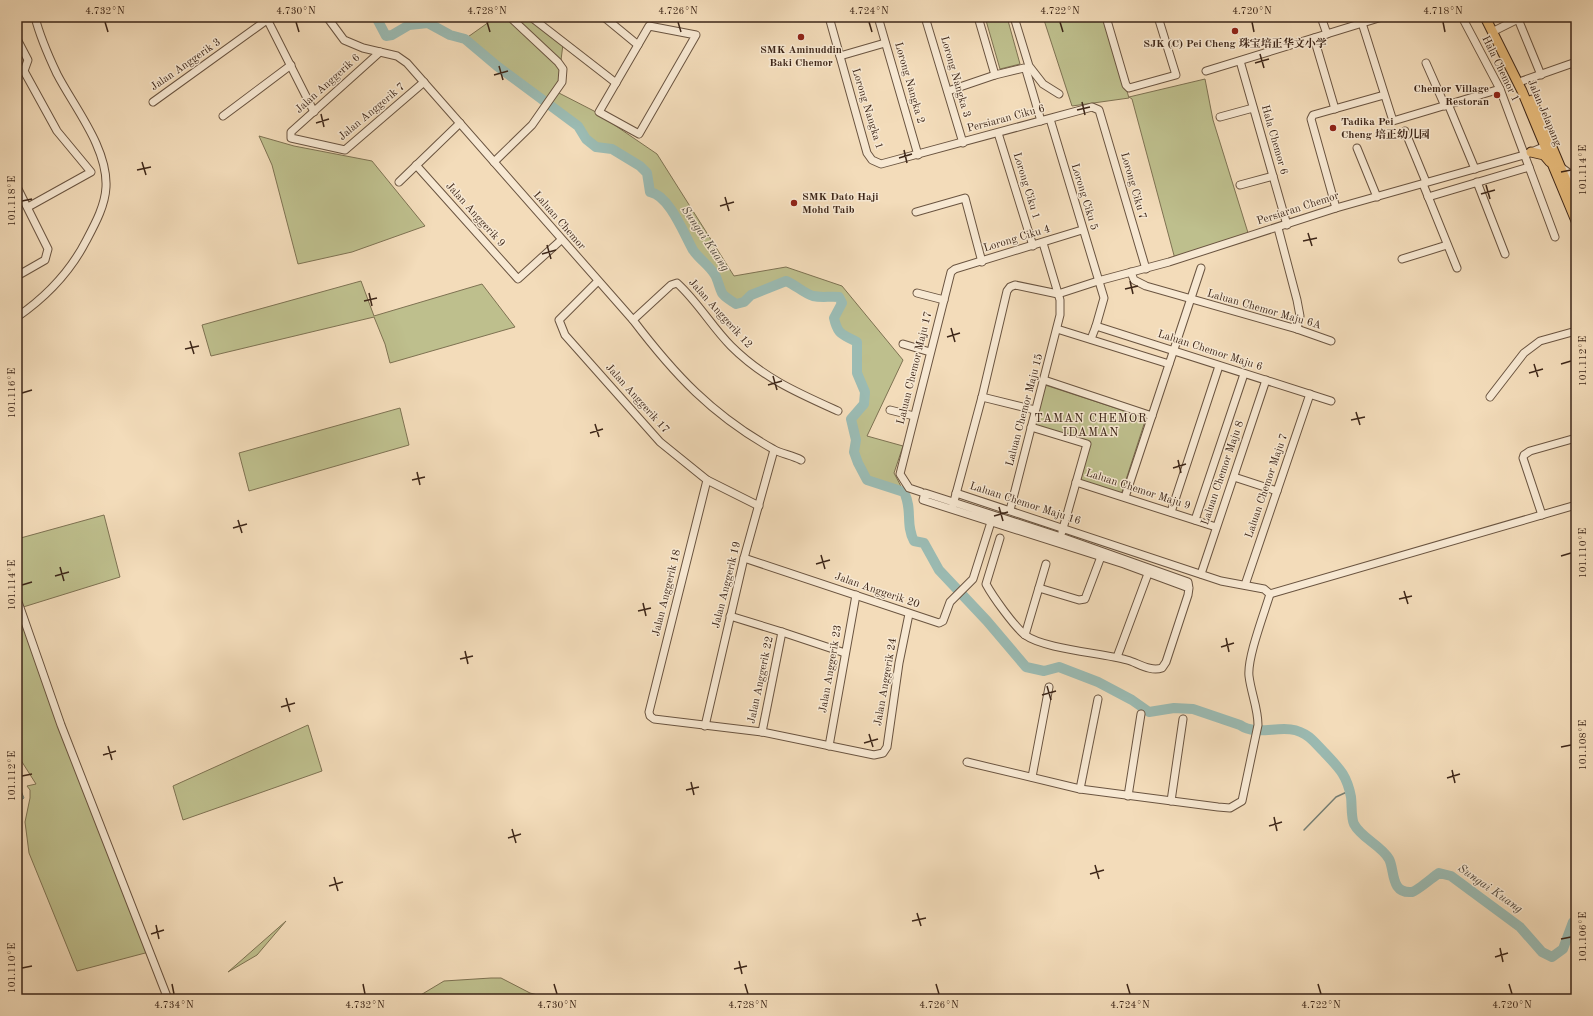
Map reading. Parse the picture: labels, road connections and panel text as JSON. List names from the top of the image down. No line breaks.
{"streets":{"main road":["Jalan Jelapang"],"street":["Jalan Anggerik 3","Hala Chemor 1","Lorong Nangka 3","Lorong Nangka 2","Jalan Anggerik 6","Lorong Nangka 1","Jalan Anggerik 7","Persiaran Ciku 6","Hala Chemor 6","Lorong Ciku 1","Lorong Ciku 7","Lorong Ciku 5","Persiaran Chemor","Jalan Anggerik 9","Laluan Chemor","Lorong Ciku 4","Laluan Chemor Maju 6A","Jalan Anggerik 12","Laluan Chemor Maju 6","Laluan Chemor Maju 17","Jalan Anggerik 17","Laluan Chemor Maju 15","Laluan Chemor Maju 8","Laluan Chemor Maju 7","Laluan Chemor Maju 9","Laluan Chemor Maju 16","Jalan Anggerik 19","Jalan Anggerik 20","Jalan Anggerik 18","Jalan Anggerik 23","Jalan Anggerik 22","Jalan Anggerik 24"]},"crossings":[["Hala Chemor 1","Persiaran Chemor"],["Lorong Nangka 3","Persiaran Ciku 6"],["Lorong Nangka 2","Lorong Nangka 1"],["Lorong Nangka 2","Persiaran Ciku 6"],["Jalan Anggerik 6","Jalan Anggerik 7"],["Jalan Anggerik 6","Laluan Chemor"],["Lorong Nangka 1","Persiaran Ciku 6"],["Jalan Anggerik 7","Laluan Chemor"],["Jalan Jelapang","Persiaran Chemor"],["Persiaran Ciku 6","Lorong Ciku 1"],["Persiaran Ciku 6","Lorong Ciku 7"],["Persiaran Ciku 6","Lorong Ciku 5"],["Hala Chemor 6","Persiaran Chemor"],["Lorong Ciku 1","Lorong Ciku 4"],["Lorong Ciku 7","Persiaran Chemor"],["Lorong Ciku 5","Persiaran Chemor"],["Lorong Ciku 5","Lorong Ciku 4"],["Lorong Ciku 5","Laluan Chemor Maju 6"],["Persiaran Chemor","Laluan Chemor Maju 6A"],["Persiaran Chemor","Laluan Chemor Maju 15"],["Persiaran Chemor","Laluan Chemor Maju 16"],["Jalan Anggerik 9","Laluan Chemor"],["Laluan Chemor","Jalan Anggerik 12"],["Laluan Chemor","Jalan Anggerik 17"],["Laluan Chemor","Jalan Anggerik 19"],["Lorong Ciku 4","Laluan Chemor Maju 17"],["Lorong Ciku 4","Laluan Chemor Maju 15"],["Laluan Chemor Maju 6","Laluan Chemor Maju 8"],["Laluan Chemor Maju 6","Laluan Chemor Maju 7"],["Jalan Anggerik 17","Jalan Anggerik 19"],["Jalan Anggerik 17","Jalan Anggerik 18"],["Laluan Chemor Maju 15","Laluan Chemor Maju 16"],["Laluan Chemor Maju 8","Laluan Chemor Maju 9"],["Laluan Chemor Maju 8","Laluan Chemor Maju 16"],["Laluan Chemor Maju 7","Laluan Chemor Maju 16"],["Jalan Anggerik 19","Jalan Anggerik 20"],["Jalan Anggerik 19","Jalan Anggerik 18"],["Jalan Anggerik 20","Jalan Anggerik 23"],["Jalan Anggerik 20","Jalan Anggerik 24"],["Jalan Anggerik 23","Jalan Anggerik 24"]],"districts":["TAMAN CHEMOR IDAMAN"],"water":["Sungai Kuang"],"places":["SJK (C) Pei Cheng 珠宝培正华文小学","SMK Aminuddin Baki Chemor","Chemor Village Restoran","Tadika Pei Cheng 培正幼儿园","SMK Dato Haji Mohd Taib"],"coordinates":["4.732°N","4.730°N","4.728°N","4.726°N","4.724°N","4.722°N","4.720°N","4.718°N","101.114°E","101.118°E","101.112°E","101.116°E","101.110°E","101.108°E","101.106°E","4.734°N"]}
